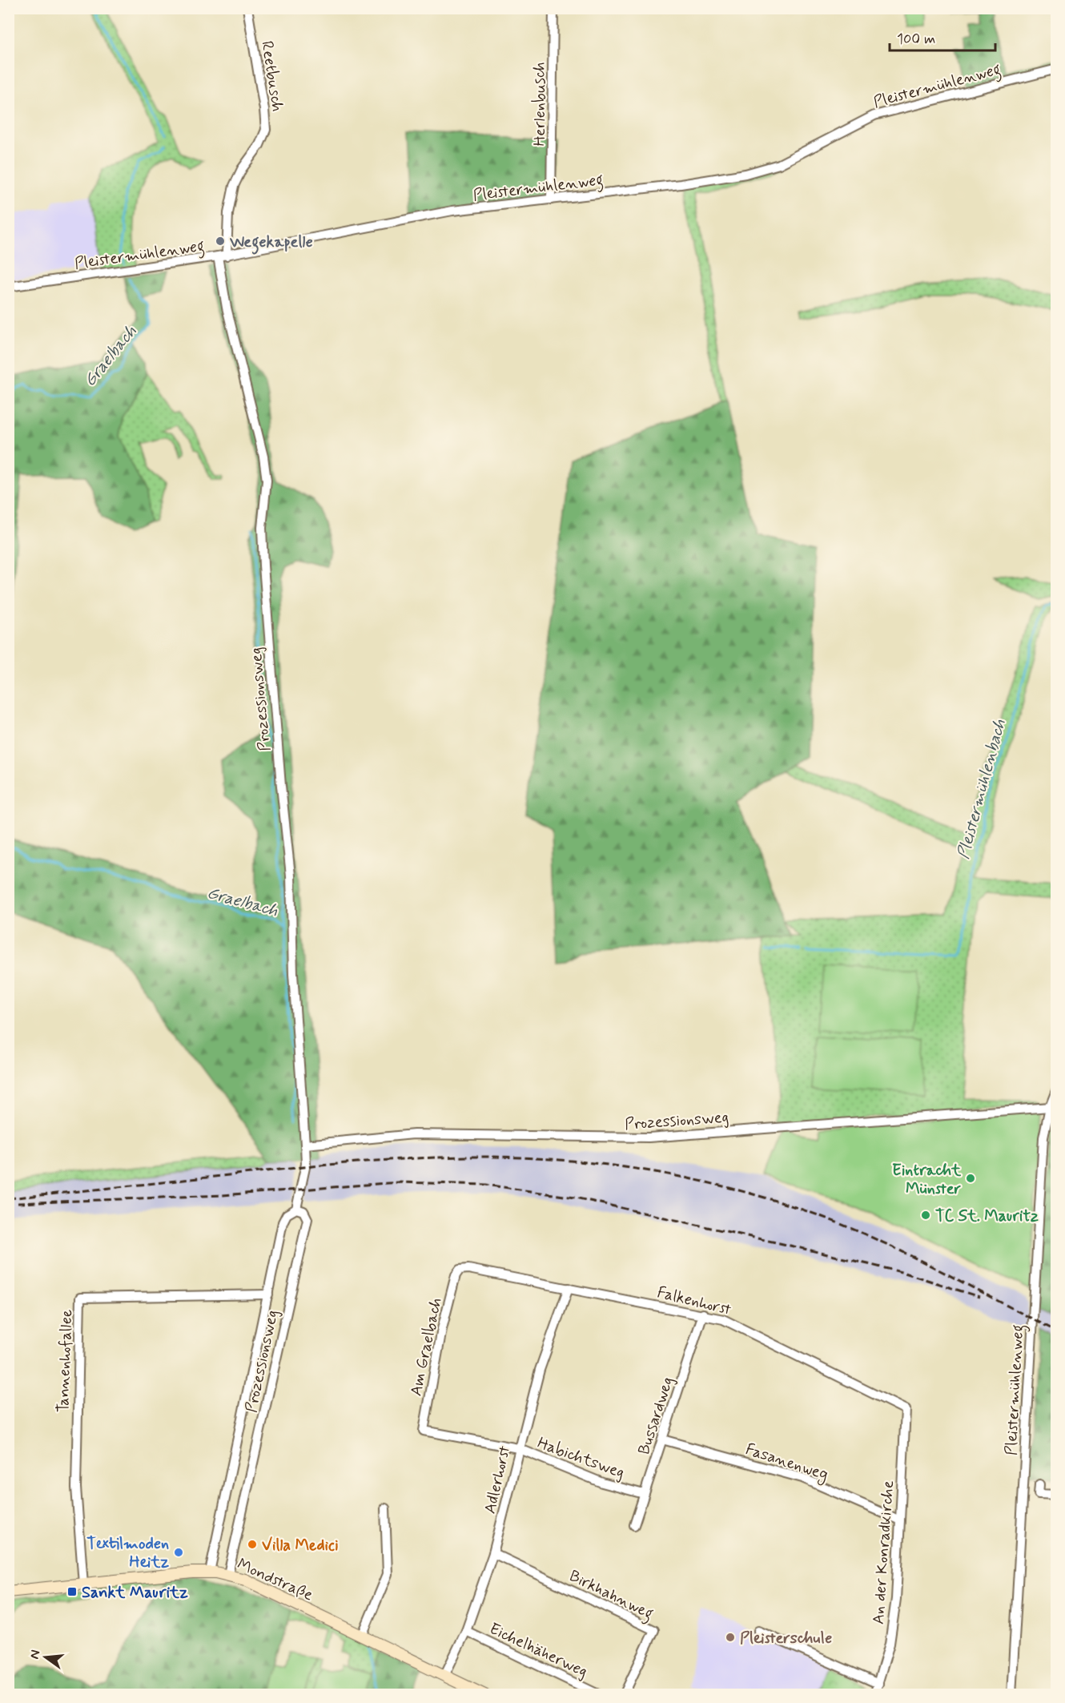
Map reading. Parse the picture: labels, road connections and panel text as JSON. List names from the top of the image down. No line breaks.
{"streets":{"street":["Reetbusch","Pleistermühlenweg","Herlenbusch","Prozessionsweg","Falkenhorst","Am Graelbach","Tannenhofallee","Bussardweg","Habichtsweg","Fasanenweg","Adlerhorst","An der Konradkirche","Mondstraße","Birkhahnweg","Eichelhäherweg"]},"crossings":[["Reetbusch","Pleistermühlenweg"],["Reetbusch","Prozessionsweg"],["Pleistermühlenweg","Herlenbusch"],["Pleistermühlenweg","Prozessionsweg"],["Prozessionsweg","Tannenhofallee"],["Prozessionsweg","Mondstraße"],["Falkenhorst","Am Graelbach"],["Falkenhorst","Bussardweg"],["Falkenhorst","Adlerhorst"],["Falkenhorst","An der Konradkirche"],["Am Graelbach","Habichtsweg"],["Tannenhofallee","Mondstraße"],["Bussardweg","Habichtsweg"],["Bussardweg","Fasanenweg"],["Habichtsweg","Adlerhorst"],["Fasanenweg","An der Konradkirche"],["Adlerhorst","Mondstraße"],["Adlerhorst","Birkhahnweg"],["Adlerhorst","Eichelhäherweg"]],"water":["Graelbach","Pleistermühlenbach"],"places":{"other":["Wegekapelle","Eintracht Münster","TC St. Mauritz","Villa Medici","Textilmoden Heitz","Pleisterschule"],"transit":["Sankt Mauritz"]},"scale_bar":"100 m","north":"left"}
